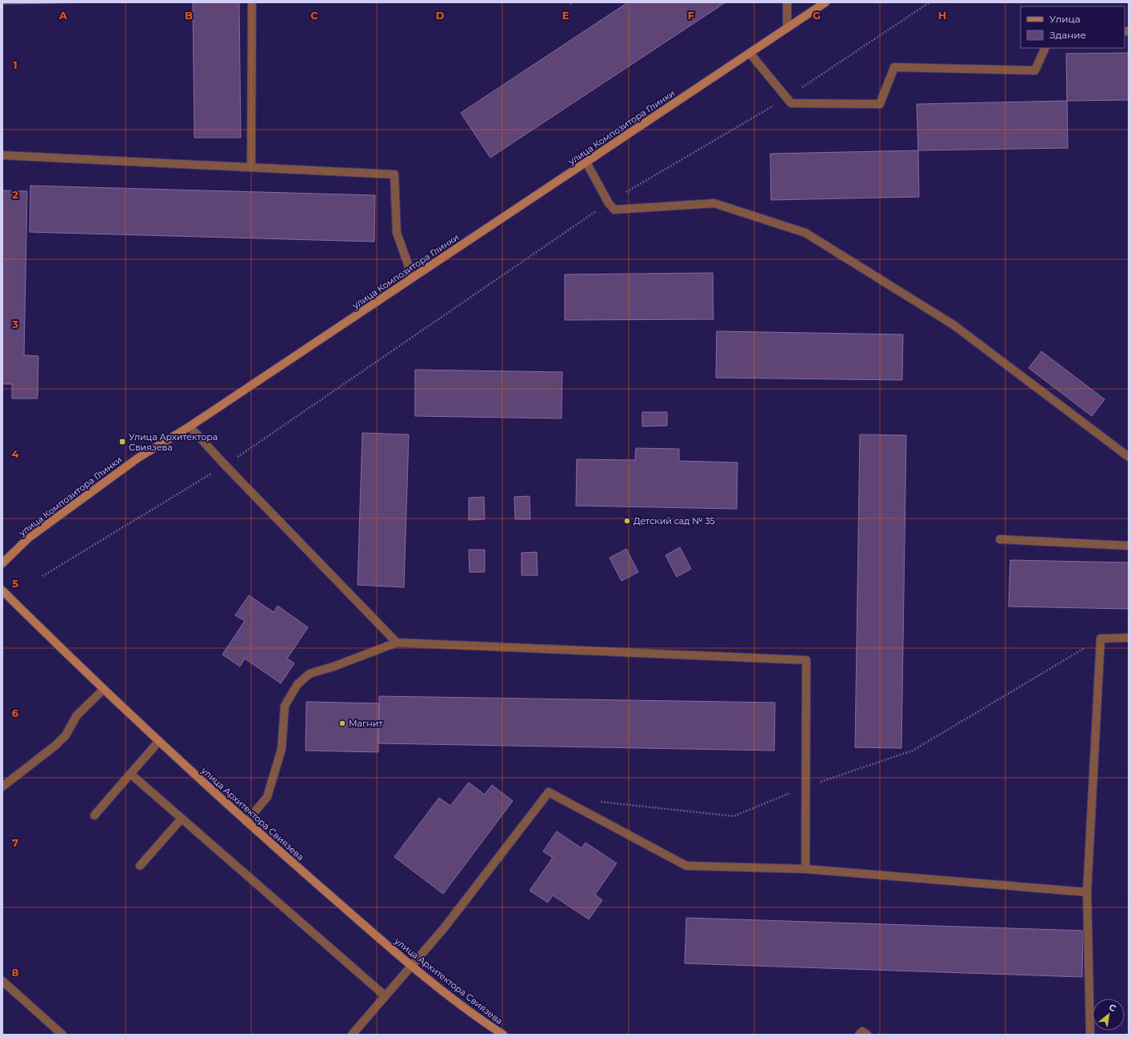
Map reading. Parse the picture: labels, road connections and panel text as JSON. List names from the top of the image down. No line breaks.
{"streets":{"street":["улица Композитора Глинки","улица Архитектора Свиязева"]},"places":{"transit":["Улица Архитектора Свиязева"],"other":["Детский сад № 35","Магнит"]},"legend":["Улица","Здание"],"north":"top right","grid":{"columns":["A","B","C","D","E","F","G","H"],"rows":["1","2","3","4","5","6","7","8"]}}
